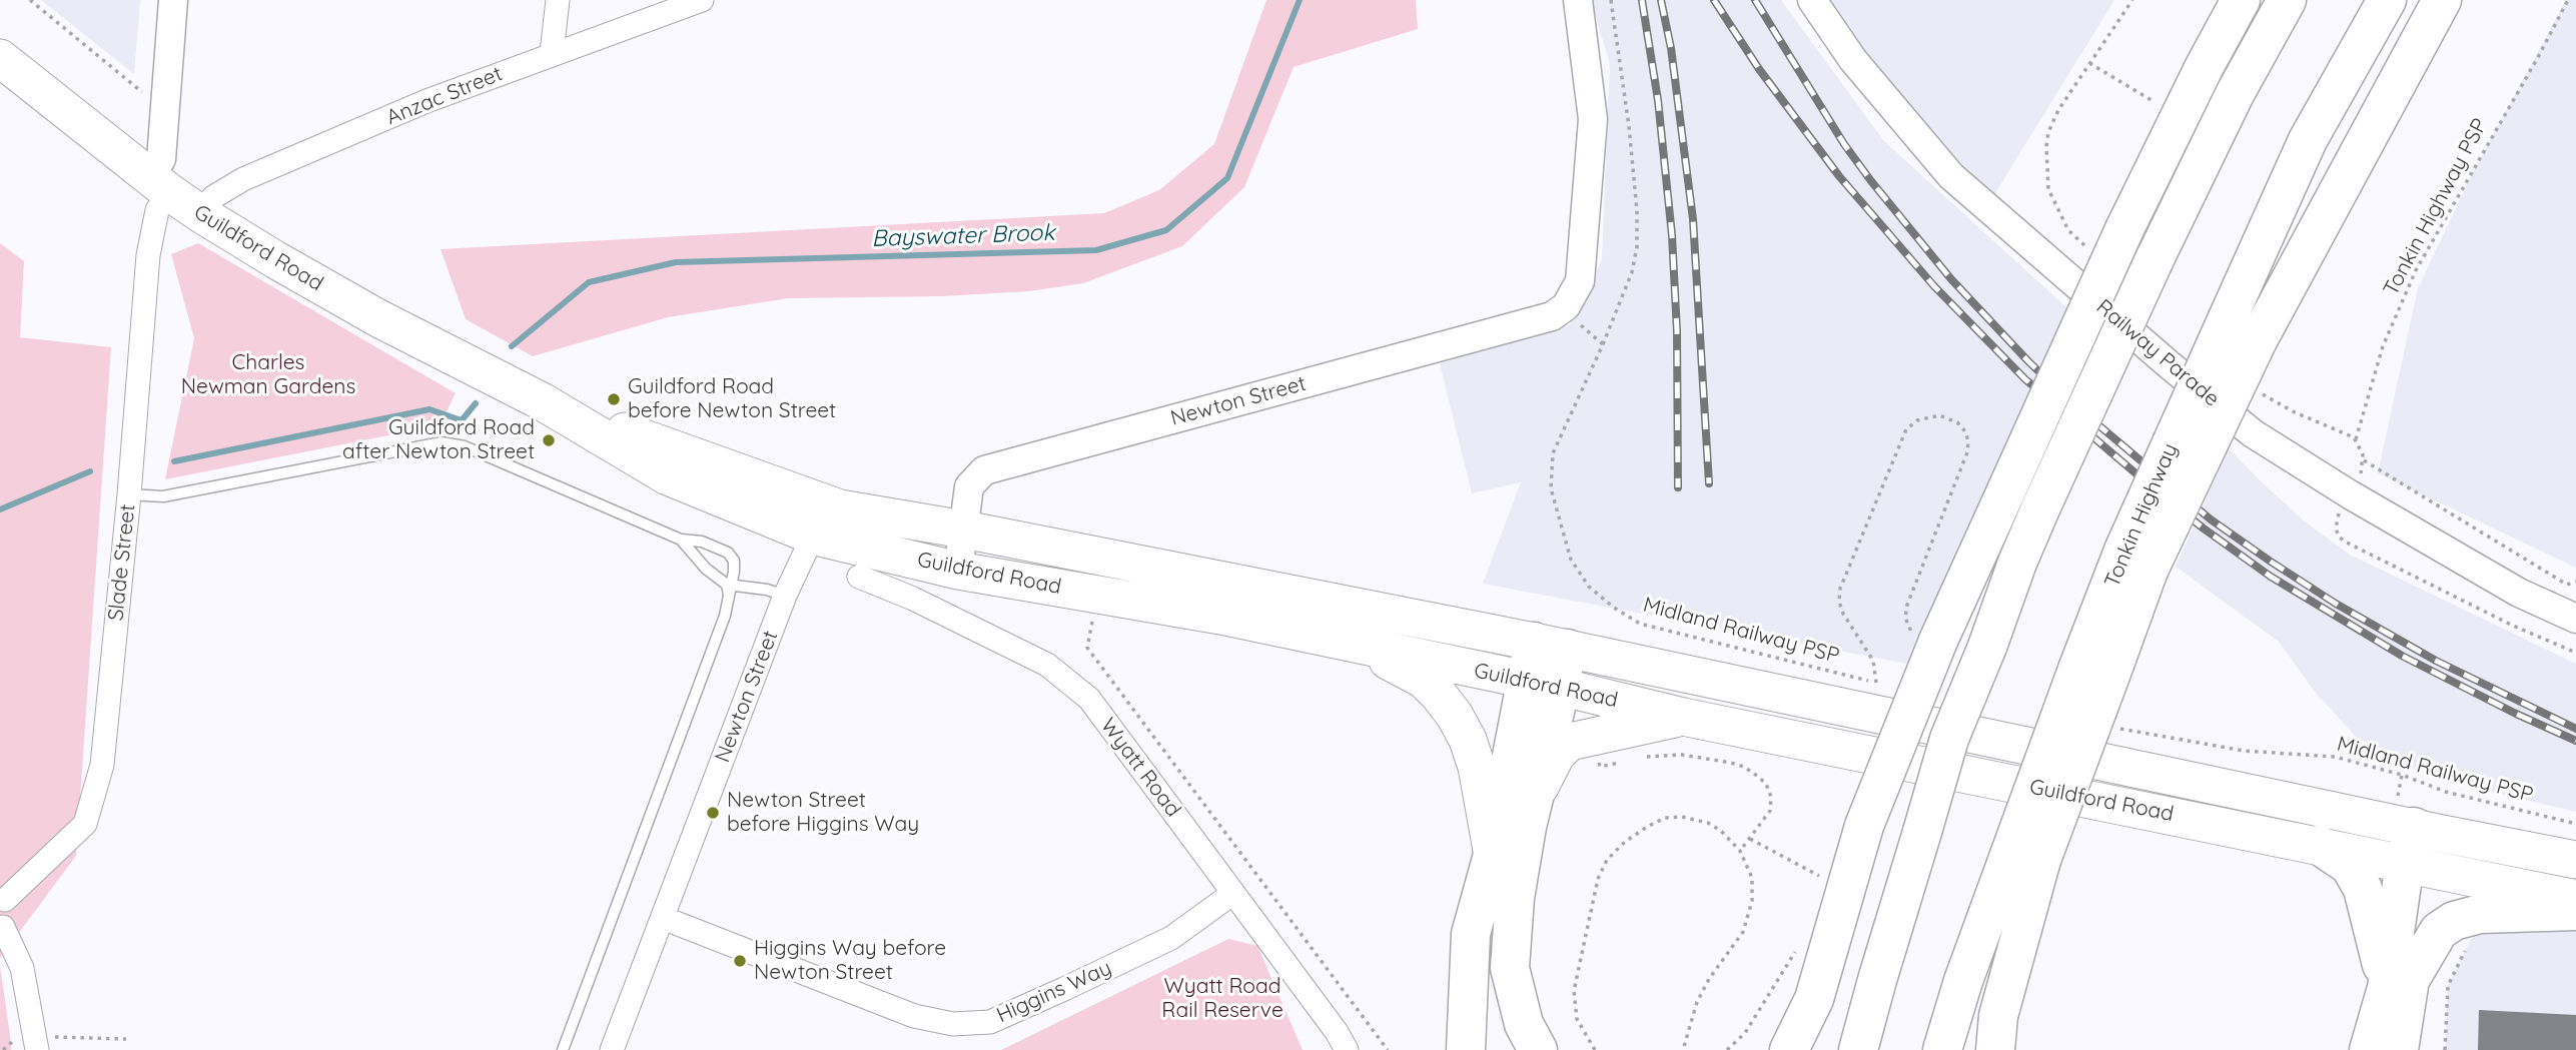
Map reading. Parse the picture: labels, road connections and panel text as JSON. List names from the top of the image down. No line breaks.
{"streets":{"highway":["Guildford Road","Tonkin Highway"],"street":["Anzac Street","Railway Parade","Newton Street","Slade Street","Wyatt Road","Higgins Way"],"path":["Tonkin Highway PSP","Midland Railway PSP"]},"crossings":[["Anzac Street","Guildford Road"],["Guildford Road","Newton Street"],["Guildford Road","Slade Street"],["Newton Street","Higgins Way"],["Wyatt Road","Higgins Way"]],"water":["Bayswater Brook"],"parks":["Charles Newman Gardens","Wyatt Road Rail Reserve"],"places":["Guildford Road before Newton Street","Guildford Road after Newton Street","Newton Street before Higgins Way","Higgins Way before Newton Street"]}
